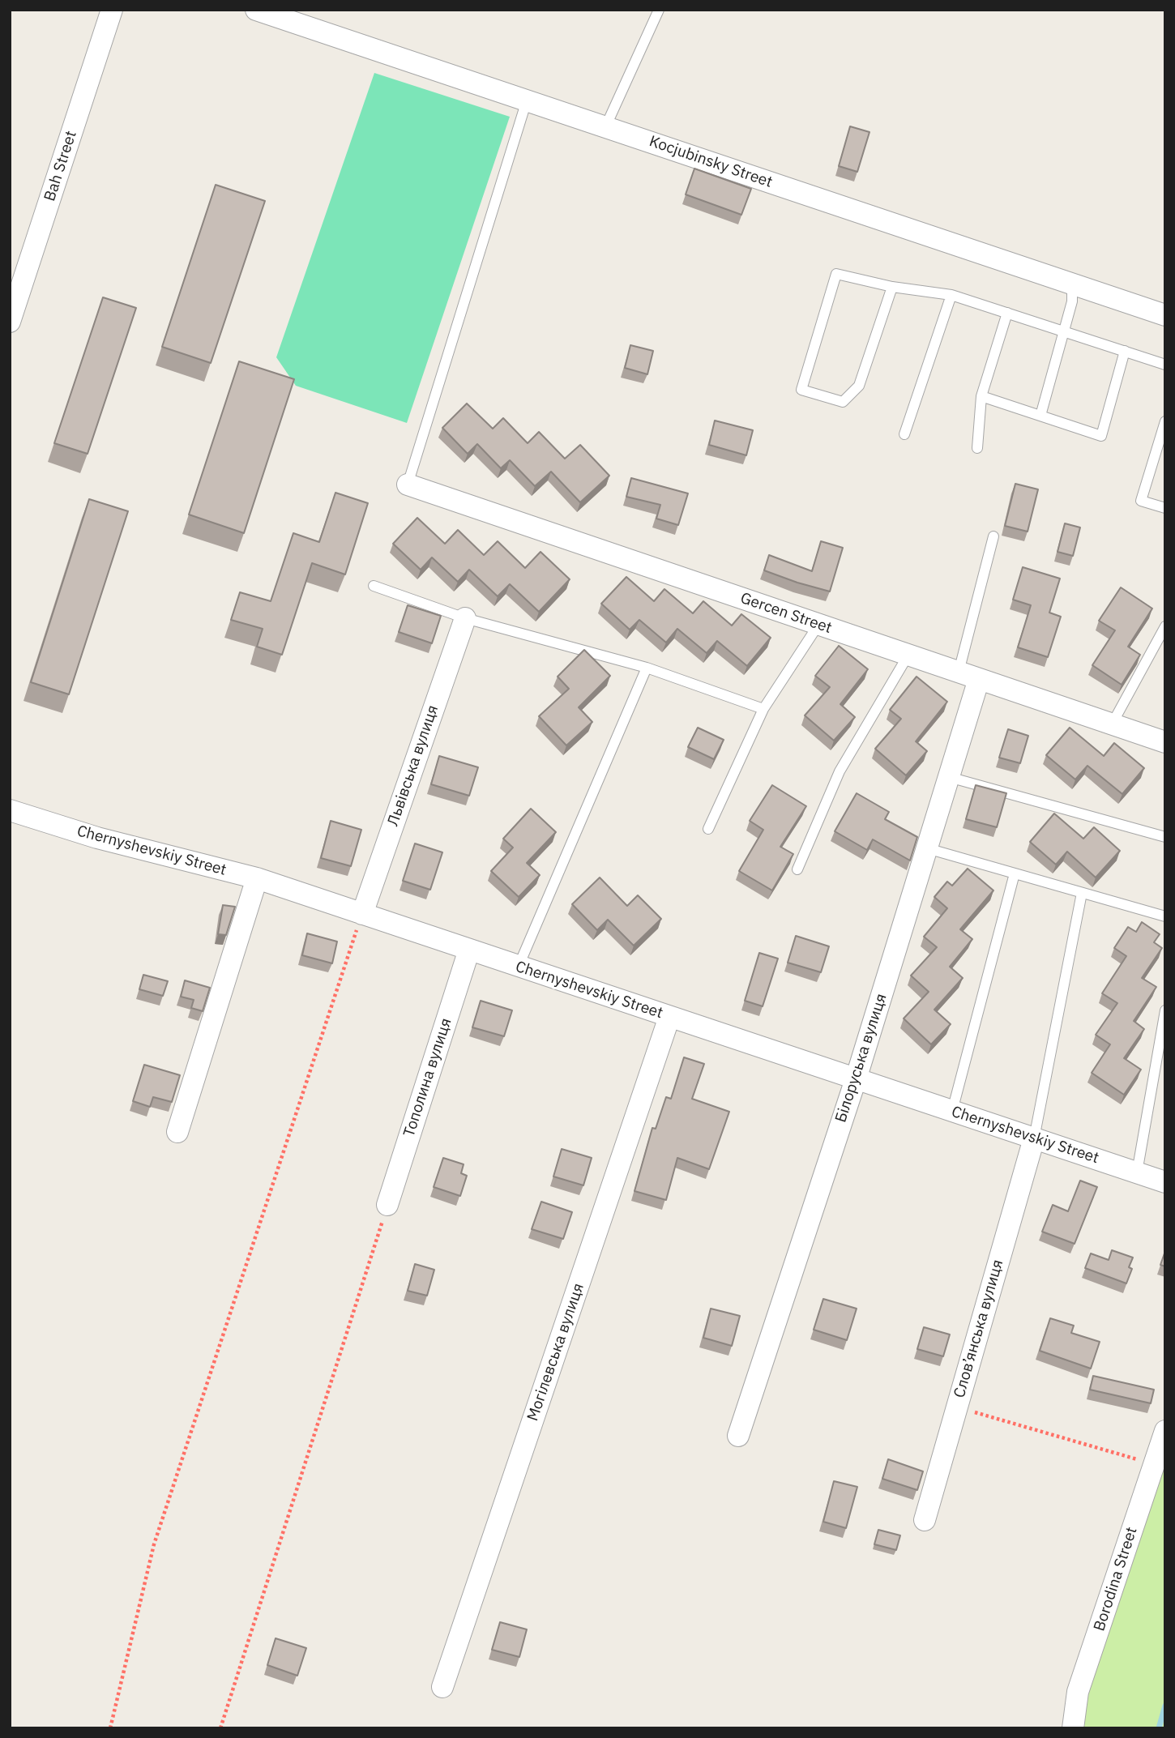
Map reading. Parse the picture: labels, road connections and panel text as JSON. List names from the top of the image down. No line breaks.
{"streets":{"street":["Kocjubinsky Street","Bah Street","Gercen Street","Львівська вулиця","Chernyshevskiy Street","Білоруська вулиця","Тополина вулиця","Слов’янська вулиця","Могілевська вулиця","Borodina Street"]},"crossings":[["Gercen Street","Білоруська вулиця"],["Львівська вулиця","Chernyshevskiy Street"],["Chernyshevskiy Street","Білоруська вулиця"],["Chernyshevskiy Street","Тополина вулиця"],["Chernyshevskiy Street","Слов’янська вулиця"],["Chernyshevskiy Street","Могілевська вулиця"]]}
